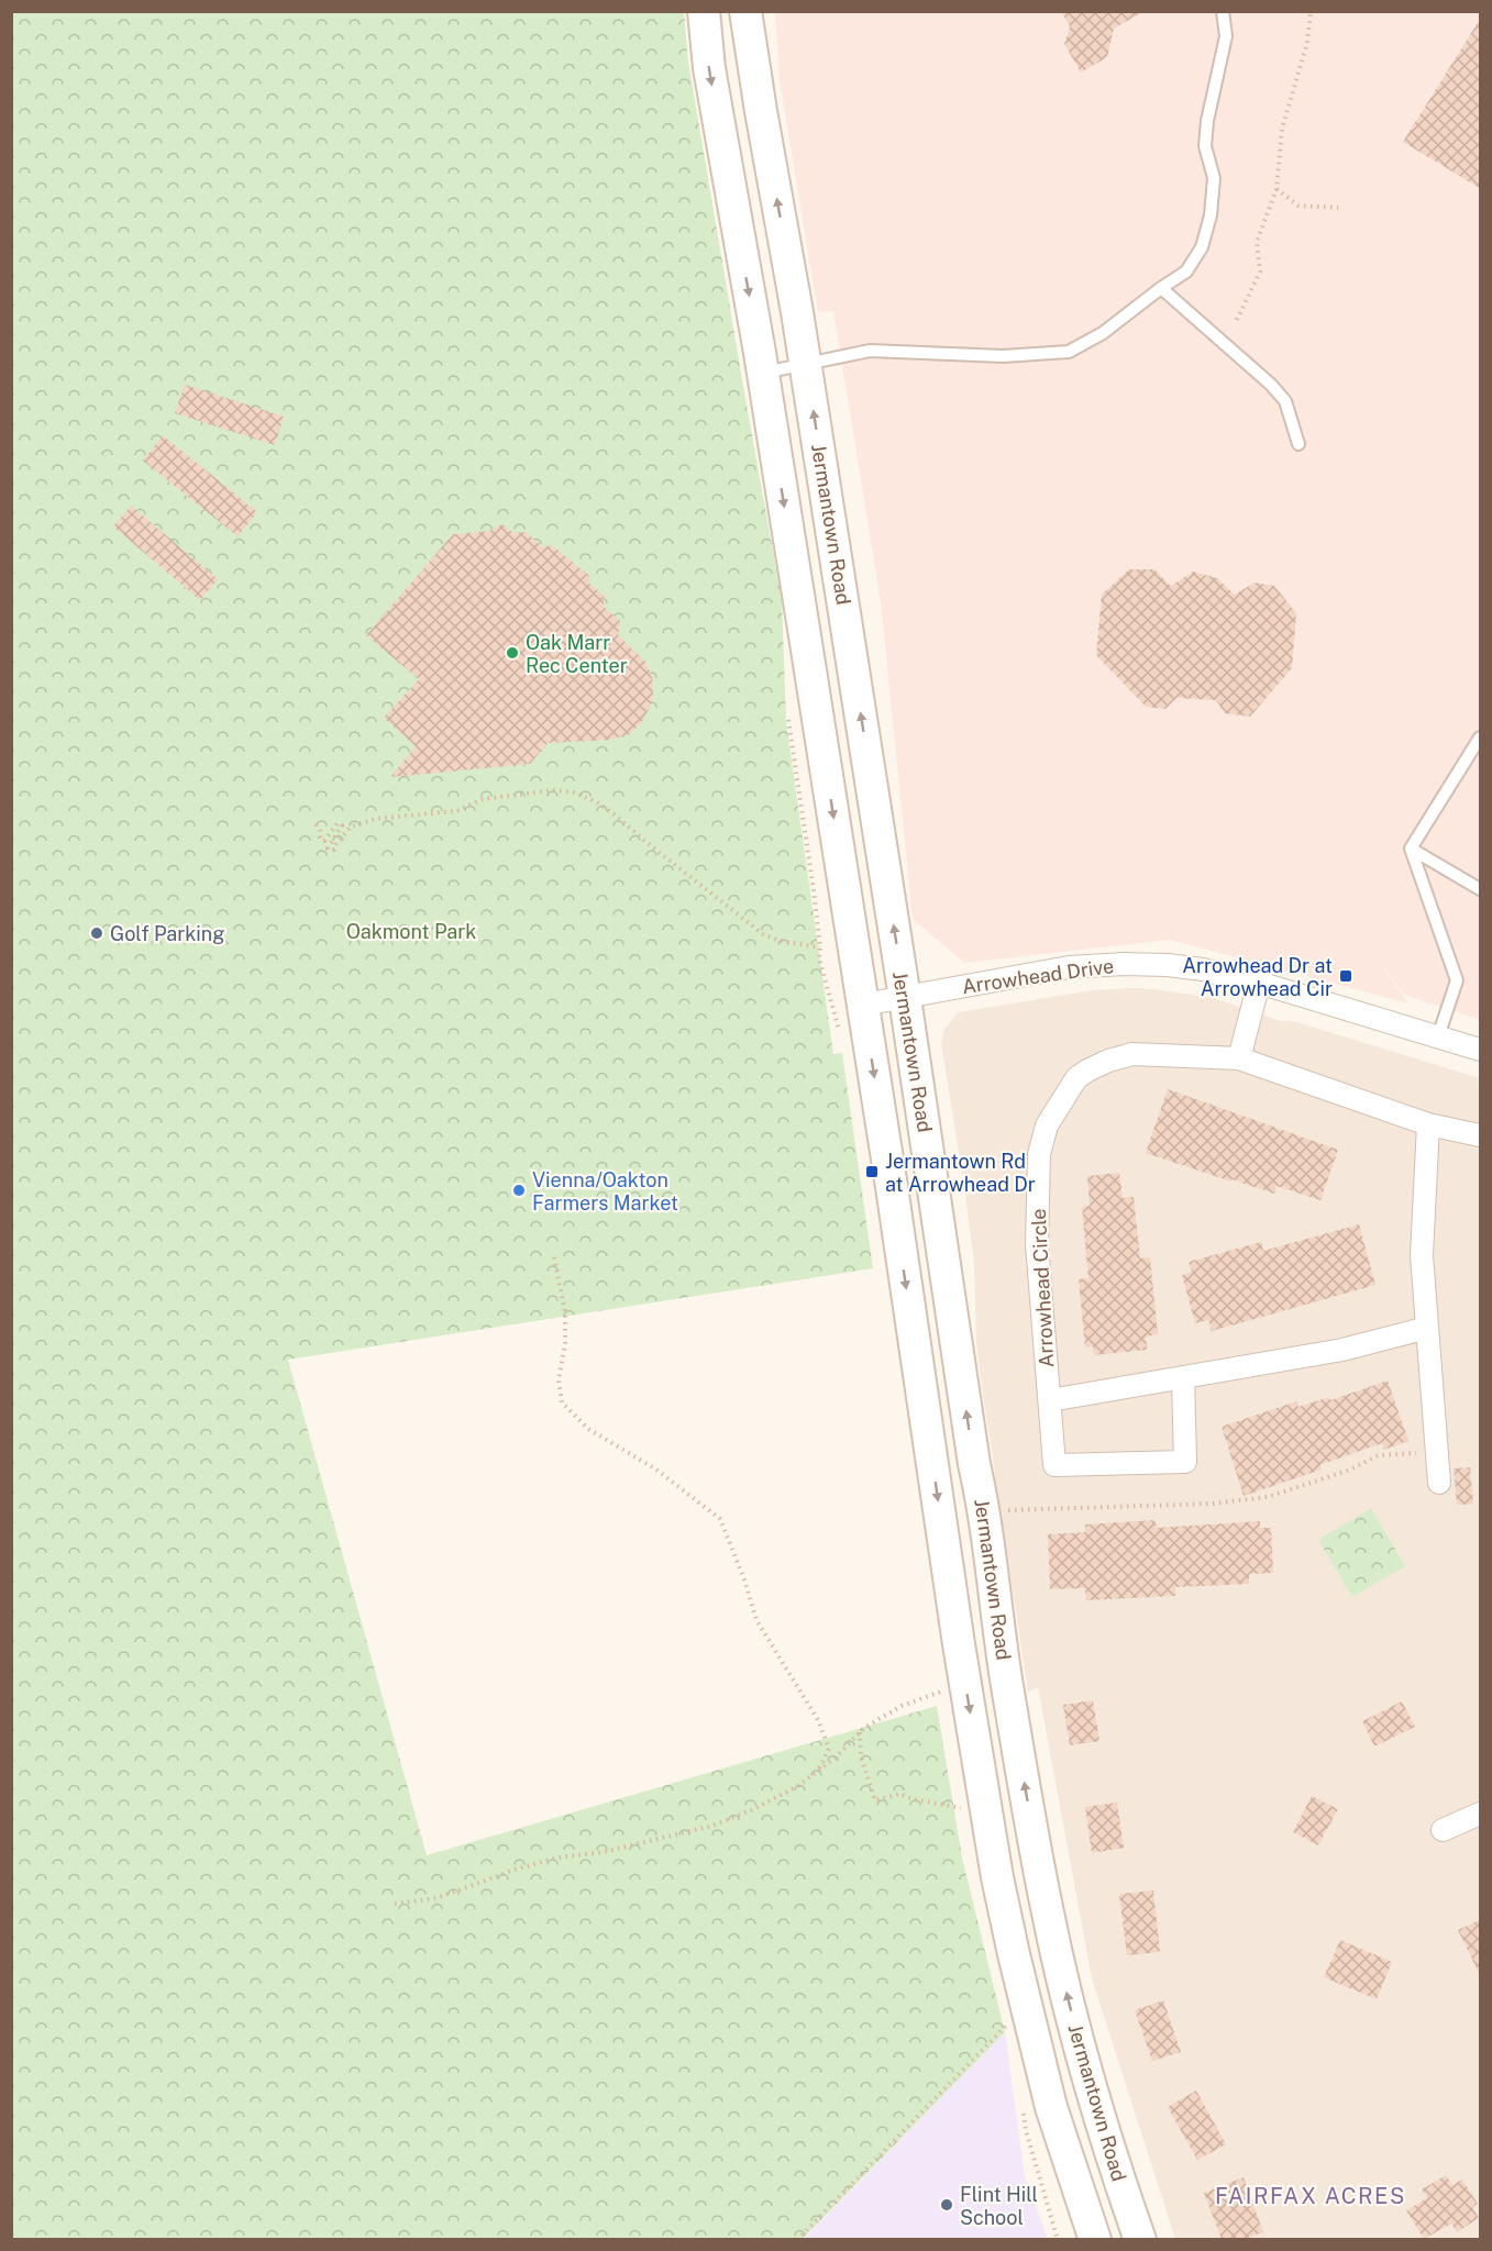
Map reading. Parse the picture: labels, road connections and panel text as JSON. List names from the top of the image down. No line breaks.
{"streets":{"main road":["Jermantown Road"],"street":["Arrowhead Drive","Arrowhead Circle"]},"crossings":[["Jermantown Road","Arrowhead Drive"]],"districts":["FAIRFAX ACRES"],"parks":["Oakmont Park"],"places":{"other":["Oak Marr Rec Center","Golf Parking","Vienna/Oakton Farmers Market","Flint Hill School"],"transit":["Arrowhead Dr at Arrowhead Cir","Jermantown Rd at Arrowhead Dr"]}}
